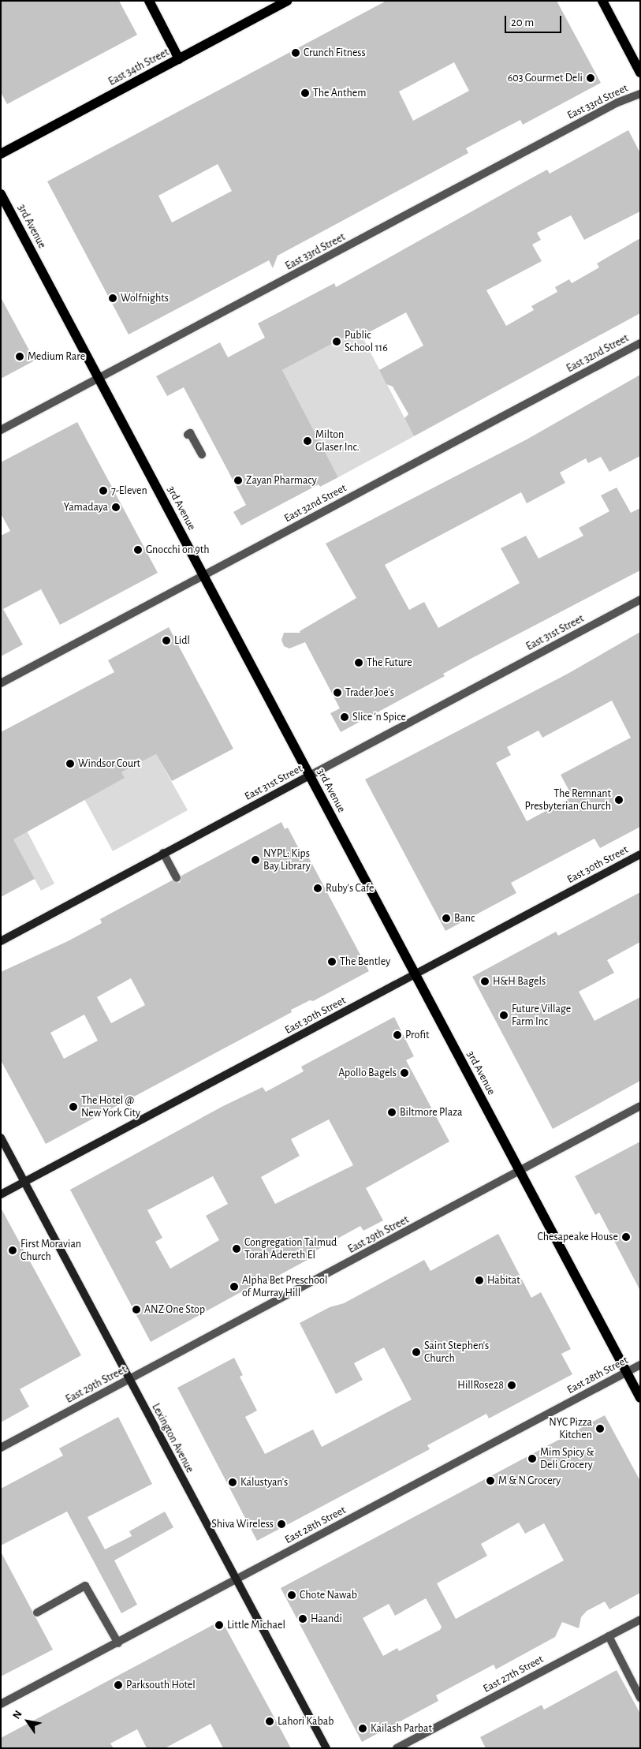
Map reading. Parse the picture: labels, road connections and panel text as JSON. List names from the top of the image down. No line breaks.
{"streets":{"main road":["East 34th Street","3rd Avenue"],"street":["East 33rd Street","East 32nd Street","East 31st Street","East 30th Street","East 29th Street","East 28th Street","Lexington Avenue","East 27th Street"]},"crossings":[["East 33rd Street","3rd Avenue"],["3rd Avenue","East 32nd Street"],["3rd Avenue","East 31st Street"],["3rd Avenue","East 30th Street"],["3rd Avenue","East 29th Street"],["3rd Avenue","East 28th Street"],["East 30th Street","Lexington Avenue"],["East 29th Street","Lexington Avenue"],["East 28th Street","Lexington Avenue"]],"places":["Crunch Fitness","603 Gourmet Deli","The Anthem","Wolfnights","Public School 116","Medium Rare","Milton Glaser Inc.","Zayan Pharmacy","7-Eleven","Yamadaya","Gnocchi on 9th","Lidl","The Future","Trader Joe's","Slice 'n Spice","Windsor Court","The Remnant Presbyterian Church","NYPL: Kips Bay Library","Ruby's Cafe","Banc","The Bentley","H&H Bagels","Future Village Farm Inc","Profit","Apollo Bagels","The Hotel @ New York City","Biltmore Plaza","Chesapeake House","Congregation Talmud Torah Adereth El","First Moravian Church","Habitat","Alpha Bet Preschool of Murray Hill","ANZ One Stop","Saint Stephen's Church","HillRose28","NYC Pizza Kitchen","Mim Spicy & Deli Grocery","M & N Grocery","Kalustyan's","Shiva Wireless","Chote Nawab","Haandi","Little Michael","Parksouth Hotel","Lahori Kabab","Kailash Parbat"],"scale_bar":"20 m","north":"top left"}
